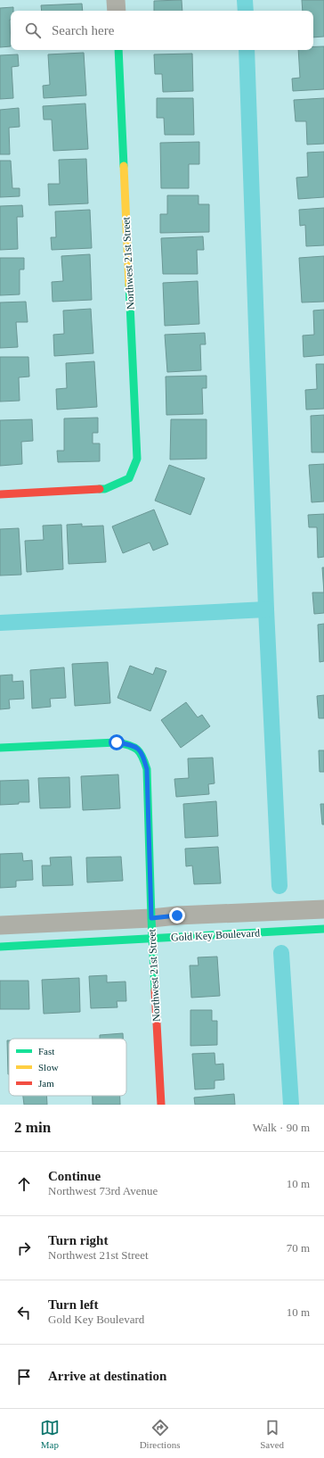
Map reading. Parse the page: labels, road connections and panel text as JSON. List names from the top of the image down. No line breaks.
{"streets":{"street":["Northwest 21st Street","Gold Key Boulevard"]},"crossings":[["Northwest 21st Street","Gold Key Boulevard"]],"legend":["Fast","Slow","Jam"],"page":{"search":"Search here","heading":["2 min","Walk · 90 m"],"list":[["Continue","Northwest 73rd Avenue","10 m"],["Turn right","Northwest 21st Street","70 m"],["Turn left","Gold Key Boulevard","10 m"],"Arrive at destination"],"nav":["Map","Directions","Saved"]}}
